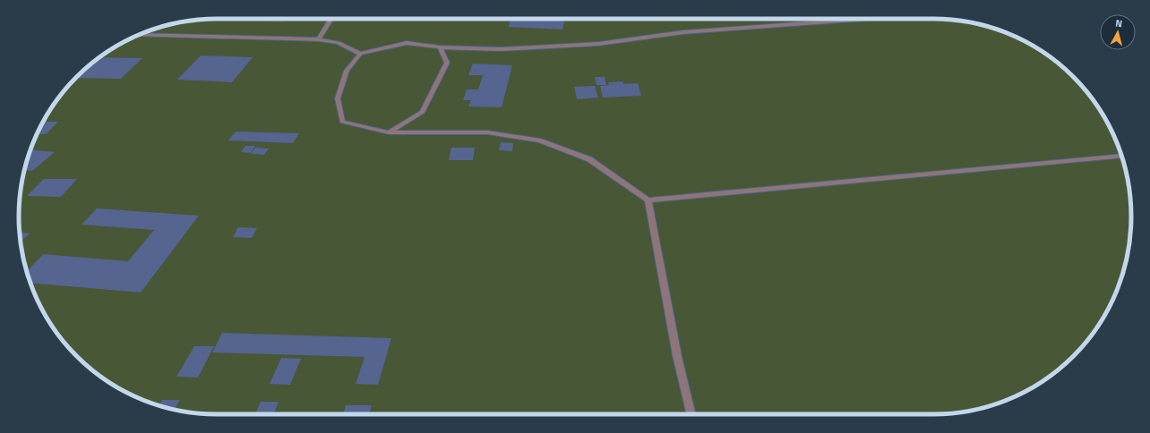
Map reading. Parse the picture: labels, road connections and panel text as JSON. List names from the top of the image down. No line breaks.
{"north":"top"}
